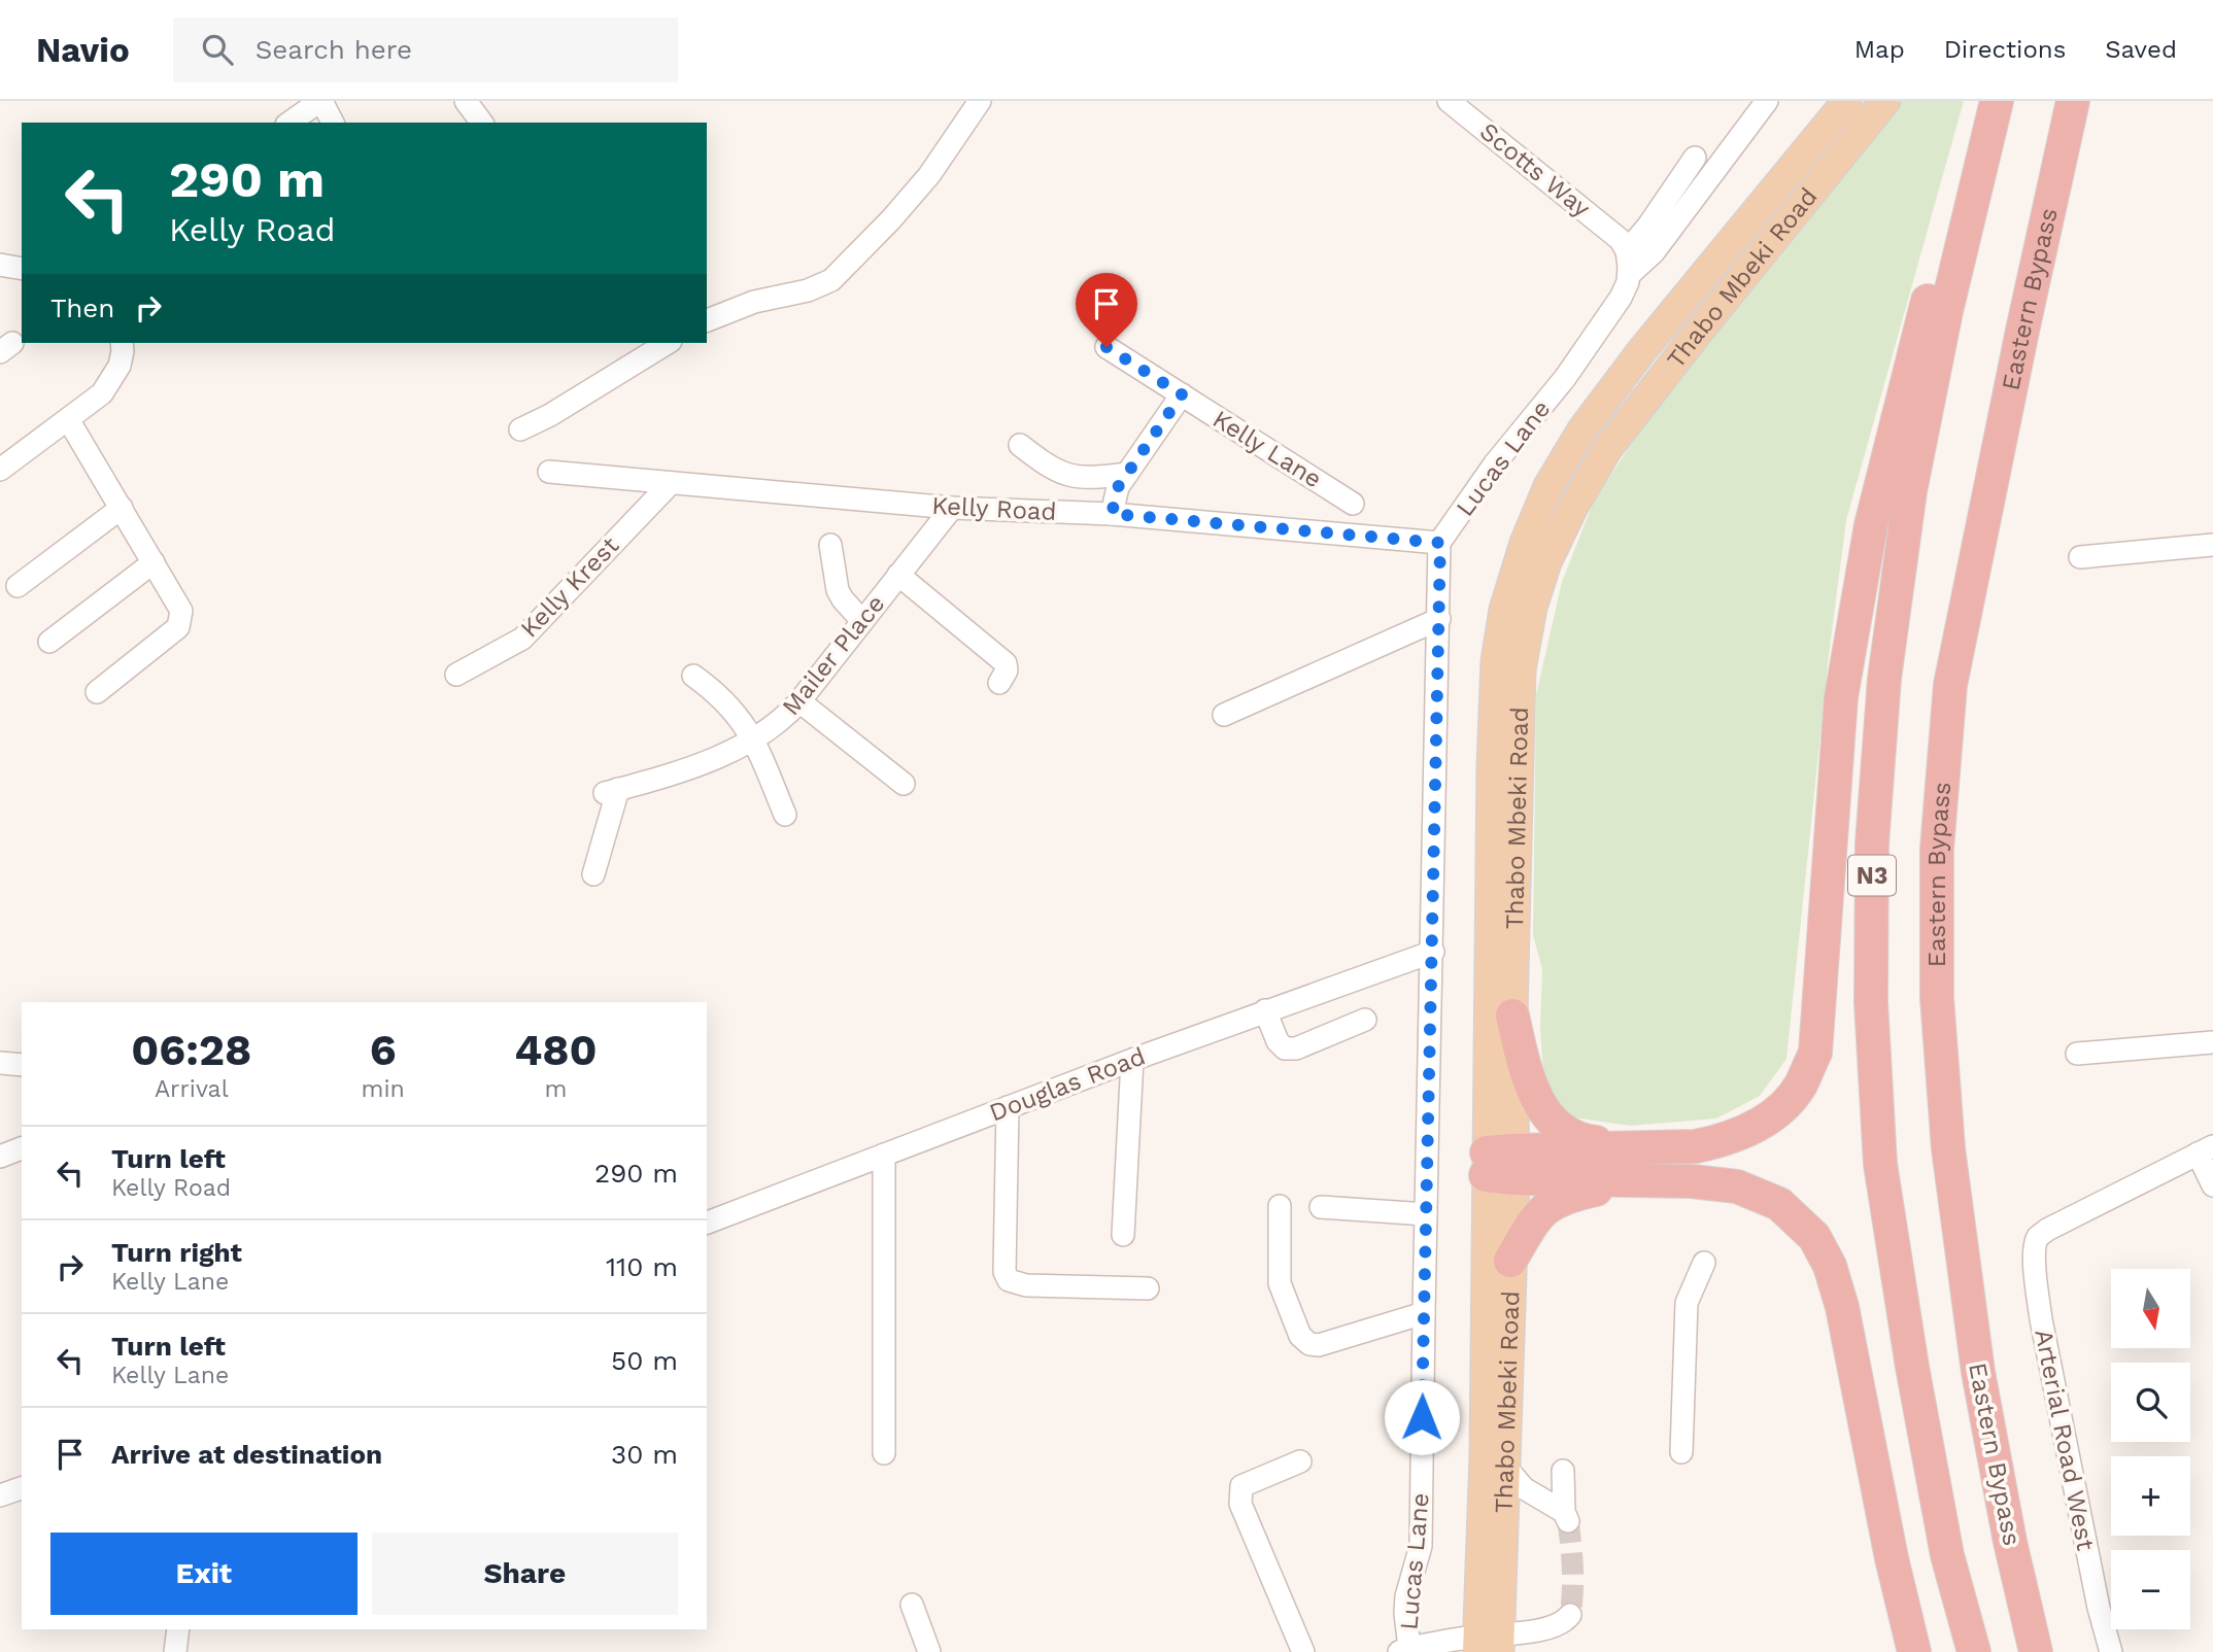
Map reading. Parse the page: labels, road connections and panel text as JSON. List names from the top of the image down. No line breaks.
{"streets":{"highway":["Eastern Bypass","N3"],"main road":["Thabo Mbeki Road"],"street":["Scotts Way","Kelly Lane","Lucas Lane","Kelly Road","Kelly Krest","Mailer Place","Douglas Road","Arterial Road West"]},"crossings":[["Scotts Way","Lucas Lane"],["Lucas Lane","Kelly Road"],["Lucas Lane","Douglas Road"],["Kelly Road","Kelly Krest"],["Kelly Road","Mailer Place"]],"north":"bottom","page":{"header":"Navio","search":"Search here","nav":["Map","Directions","Saved"],"turn":["290 m","Kelly Road"],"then":"Then","eta":["06:28","Arrival","6","min","480","m"],"list":[{"name":"Turn left","note":"Kelly Road","value":"290 m"},{"name":"Turn right","note":"Kelly Lane","value":"110 m"},{"name":"Turn left","note":"Kelly Lane","value":"50 m"},{"name":"Arrive at destination","value":"30 m"}],"map_buttons":["+","−"],"buttons":["Exit","Share"]}}
